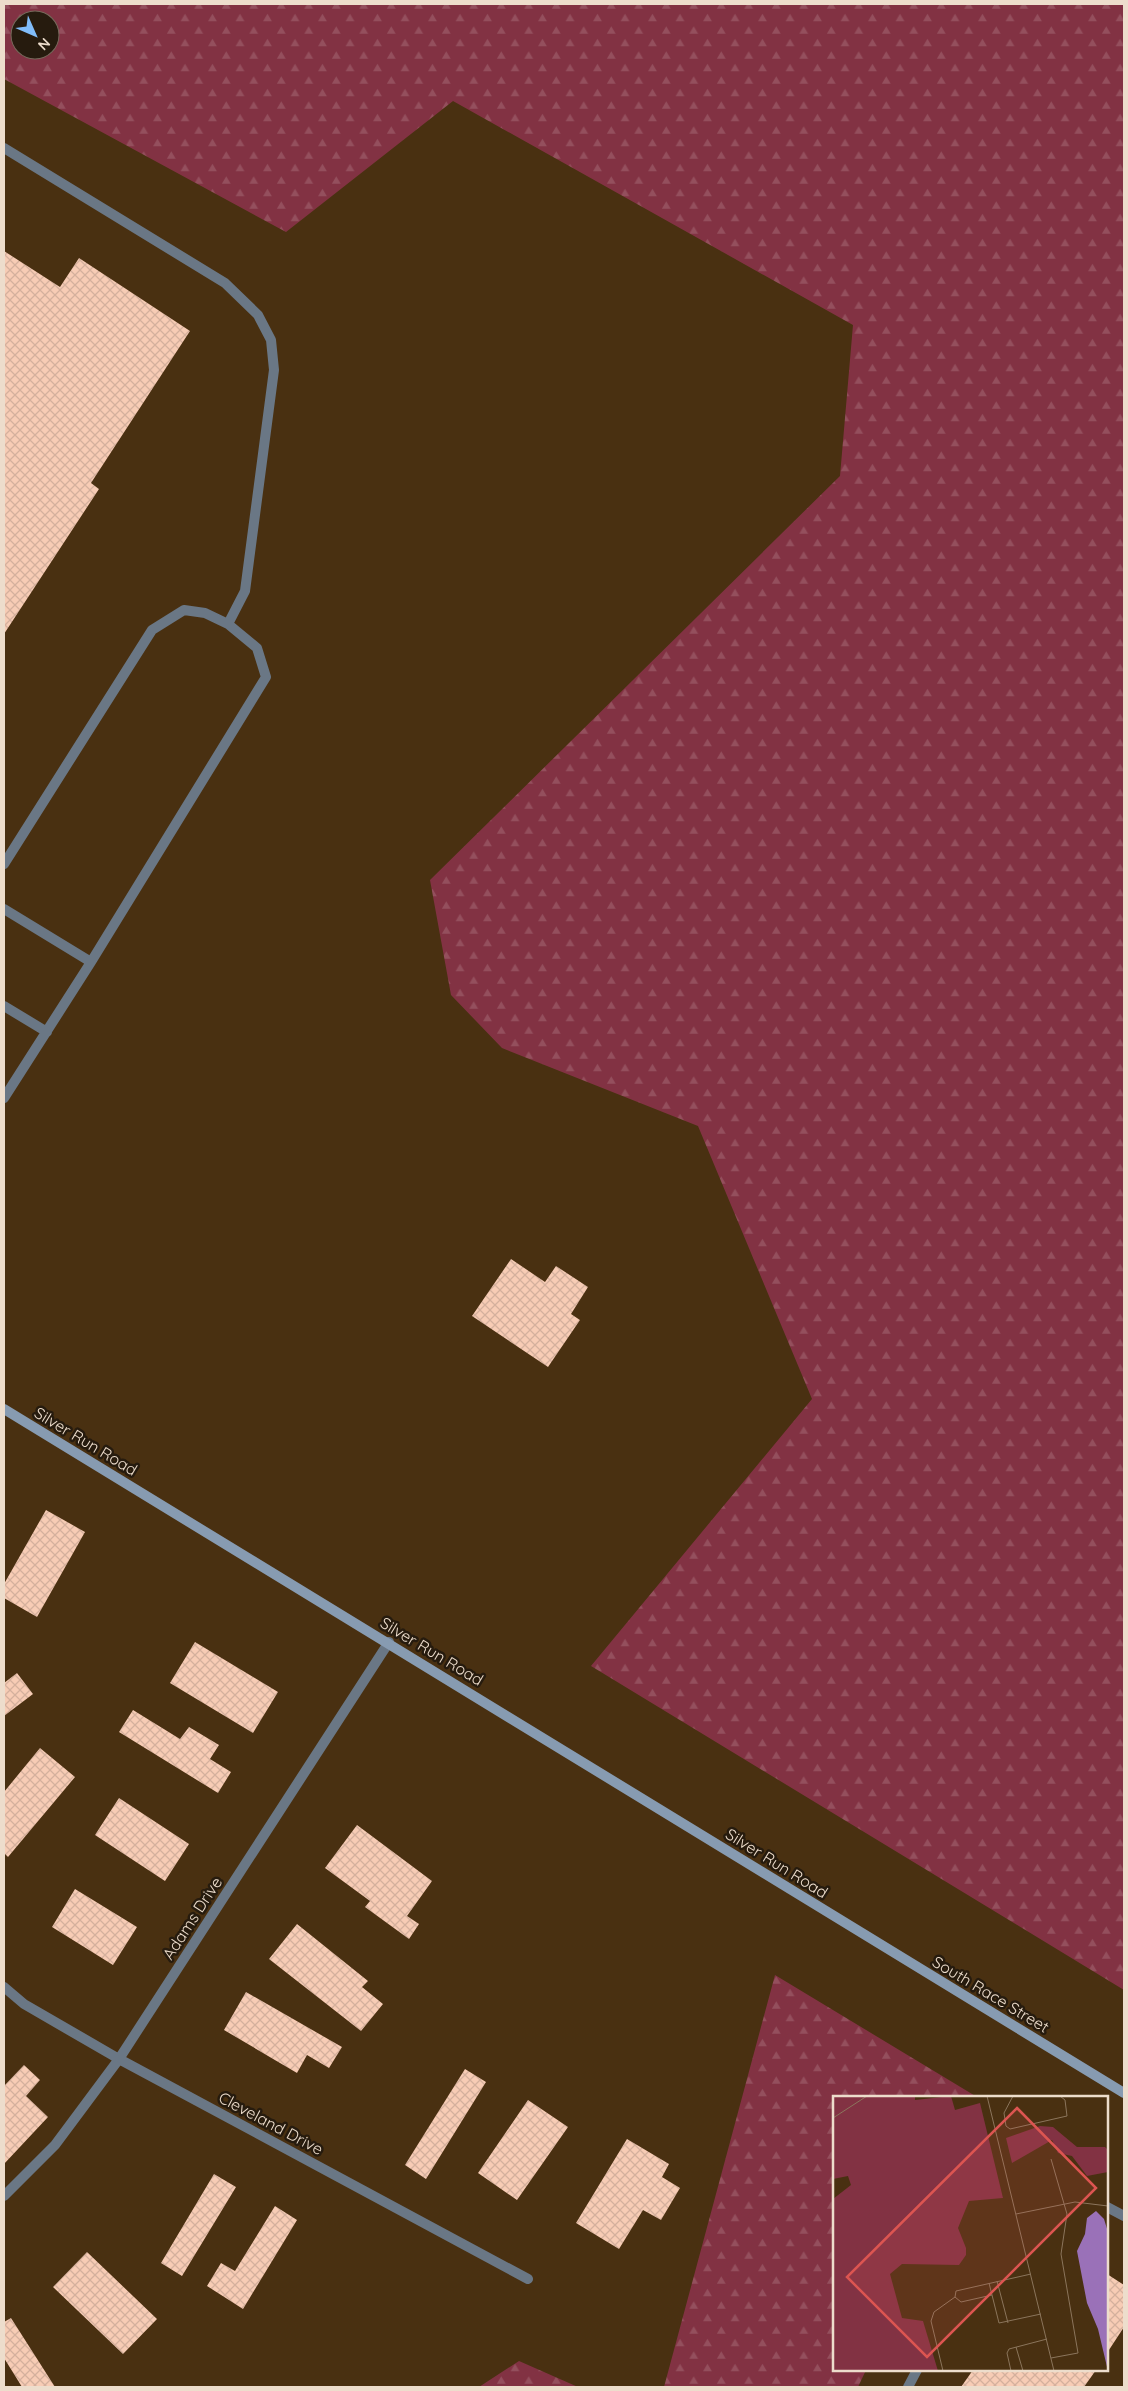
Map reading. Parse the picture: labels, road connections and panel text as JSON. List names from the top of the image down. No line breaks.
{"streets":{"main road":["Silver Run Road","South Race Street"],"street":["Adams Drive","Cleveland Drive"]},"crossings":[["Silver Run Road","Adams Drive"],["Silver Run Road","South Race Street"],["Adams Drive","Cleveland Drive"]],"north":"bottom right"}
